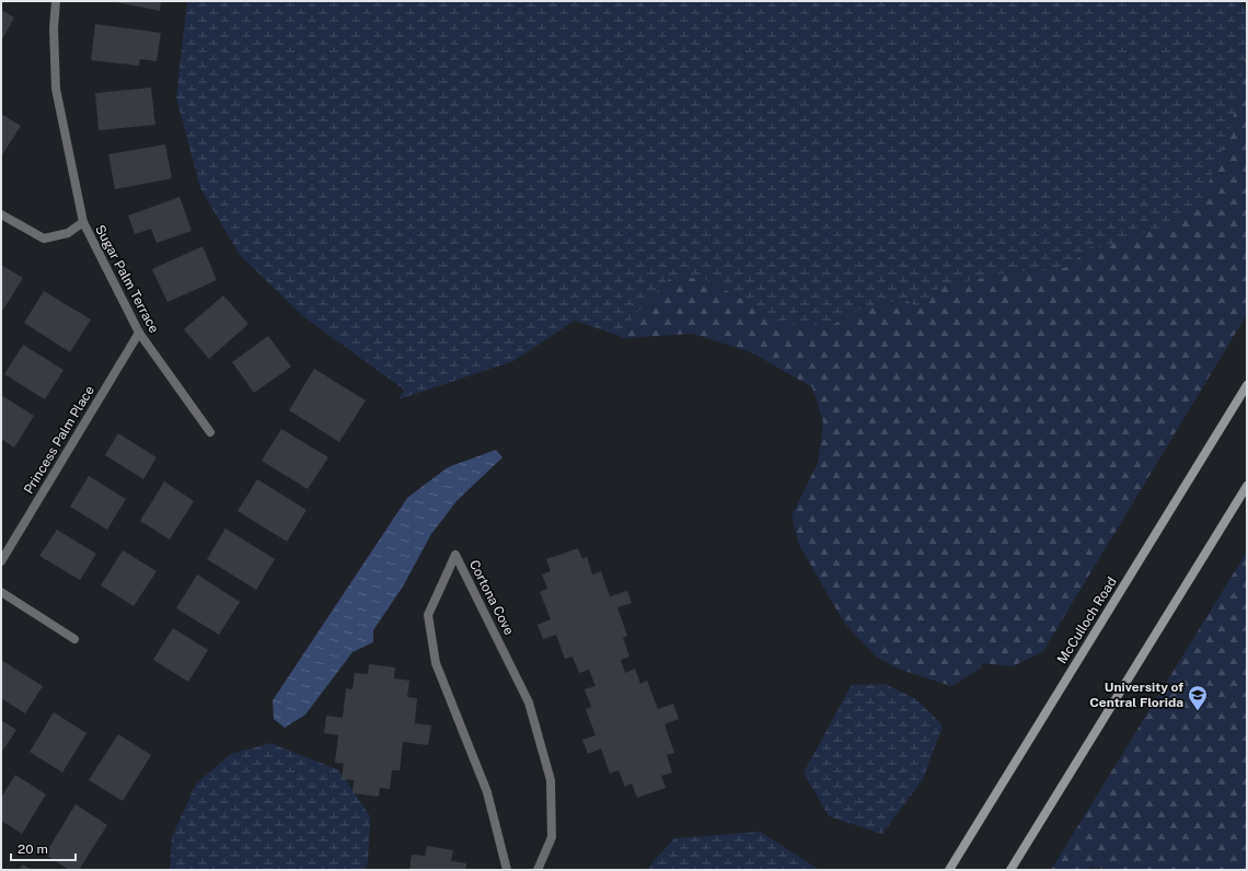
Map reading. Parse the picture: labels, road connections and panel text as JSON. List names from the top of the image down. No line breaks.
{"streets":{"main road":["McCulloch Road"],"street":["Sugar Palm Terrace","Princess Palm Place","Cortona Cove"]},"crossings":[["Sugar Palm Terrace","Princess Palm Place"]],"places":{"school or university":["University of Central Florida"]},"scale_bar":"20 m"}
